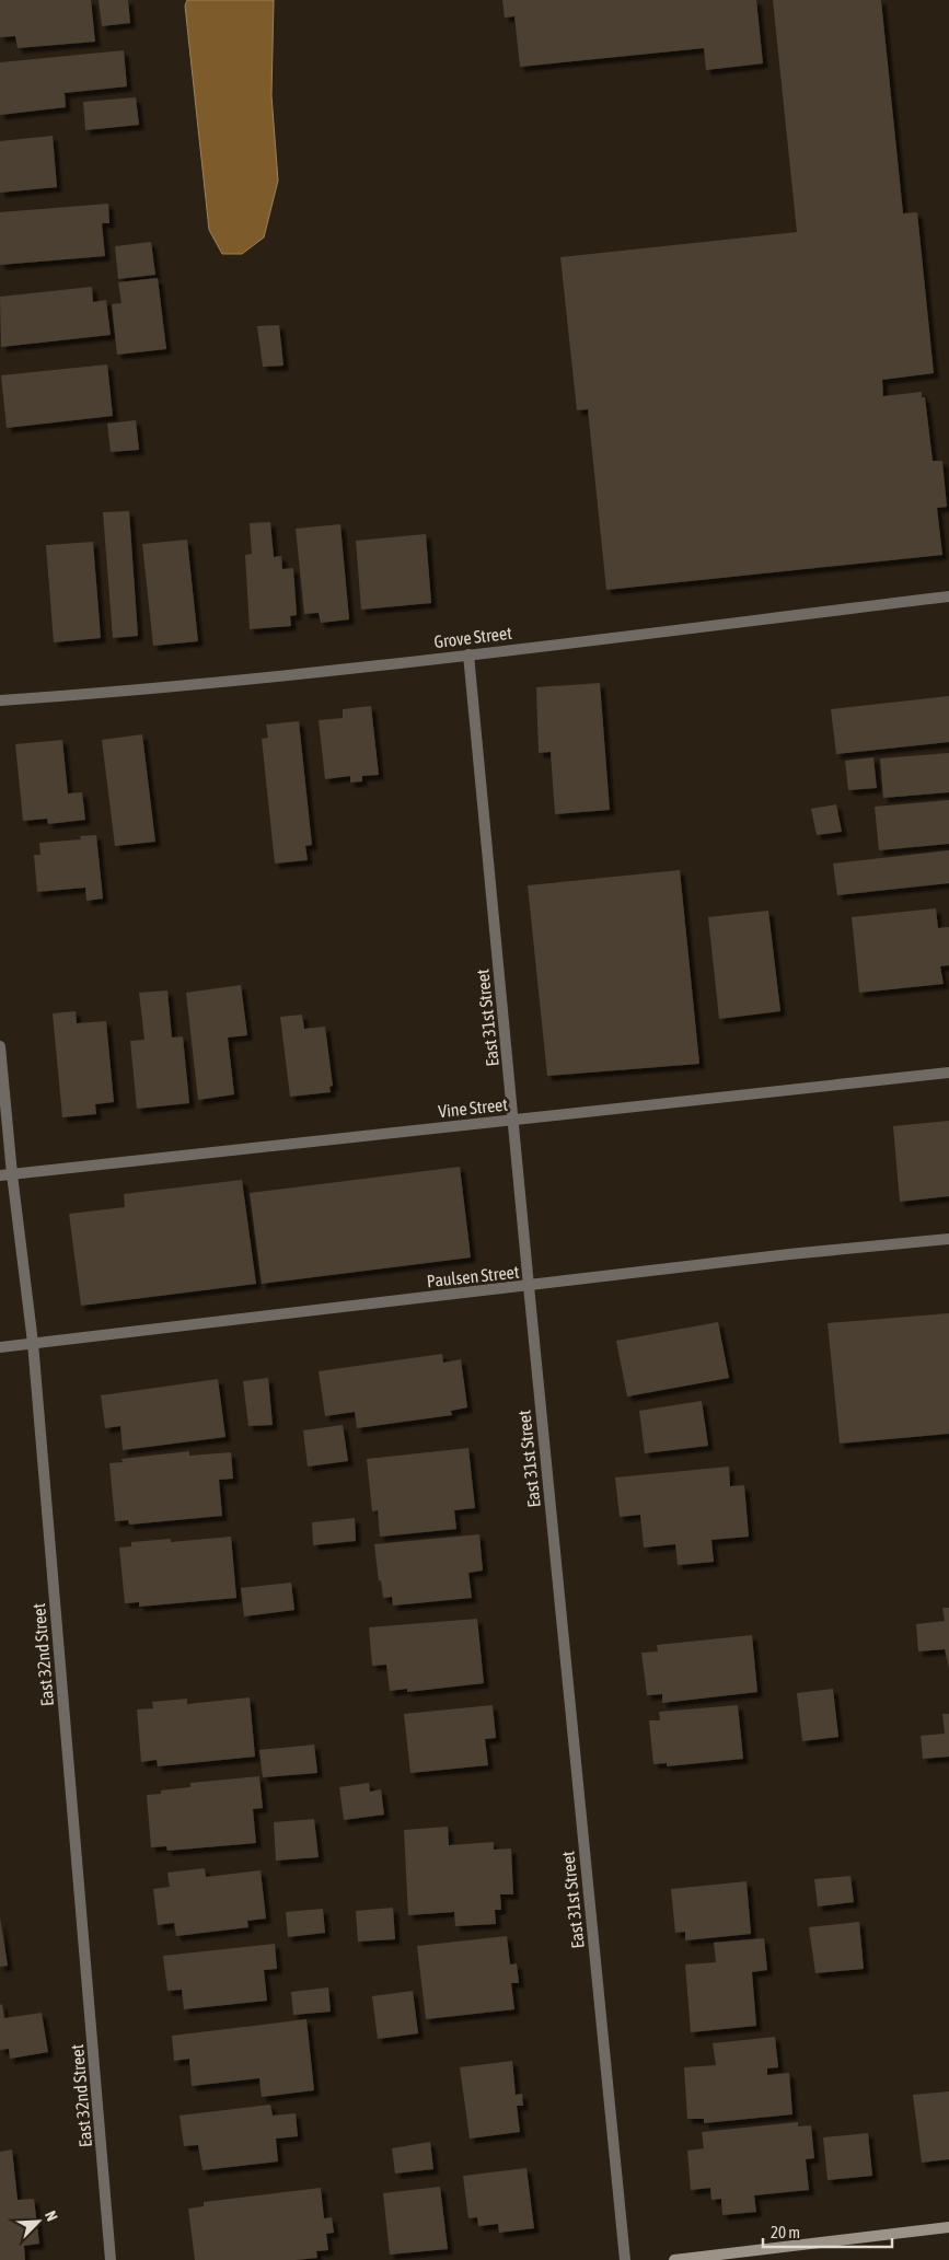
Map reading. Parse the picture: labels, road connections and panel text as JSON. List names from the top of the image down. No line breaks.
{"streets":{"street":["Grove Street","East 31st Street","Vine Street","Paulsen Street","East 32nd Street"]},"crossings":[["Grove Street","East 31st Street"],["East 31st Street","Vine Street"],["East 31st Street","Paulsen Street"],["Vine Street","East 32nd Street"],["Paulsen Street","East 32nd Street"]],"scale_bar":"20 m","north":"top right"}
